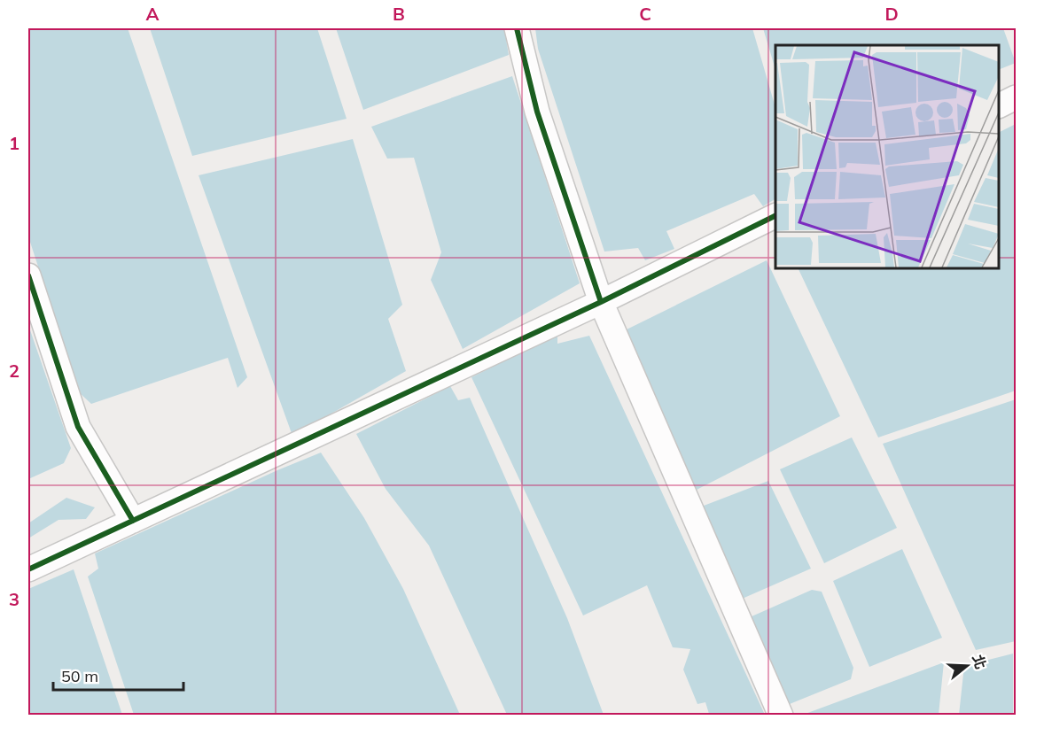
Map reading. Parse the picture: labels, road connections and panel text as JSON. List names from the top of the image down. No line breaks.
{"scale_bar":"50 m","north":"right","grid":{"columns":["A","B","C","D"],"rows":["1","2","3"]}}
